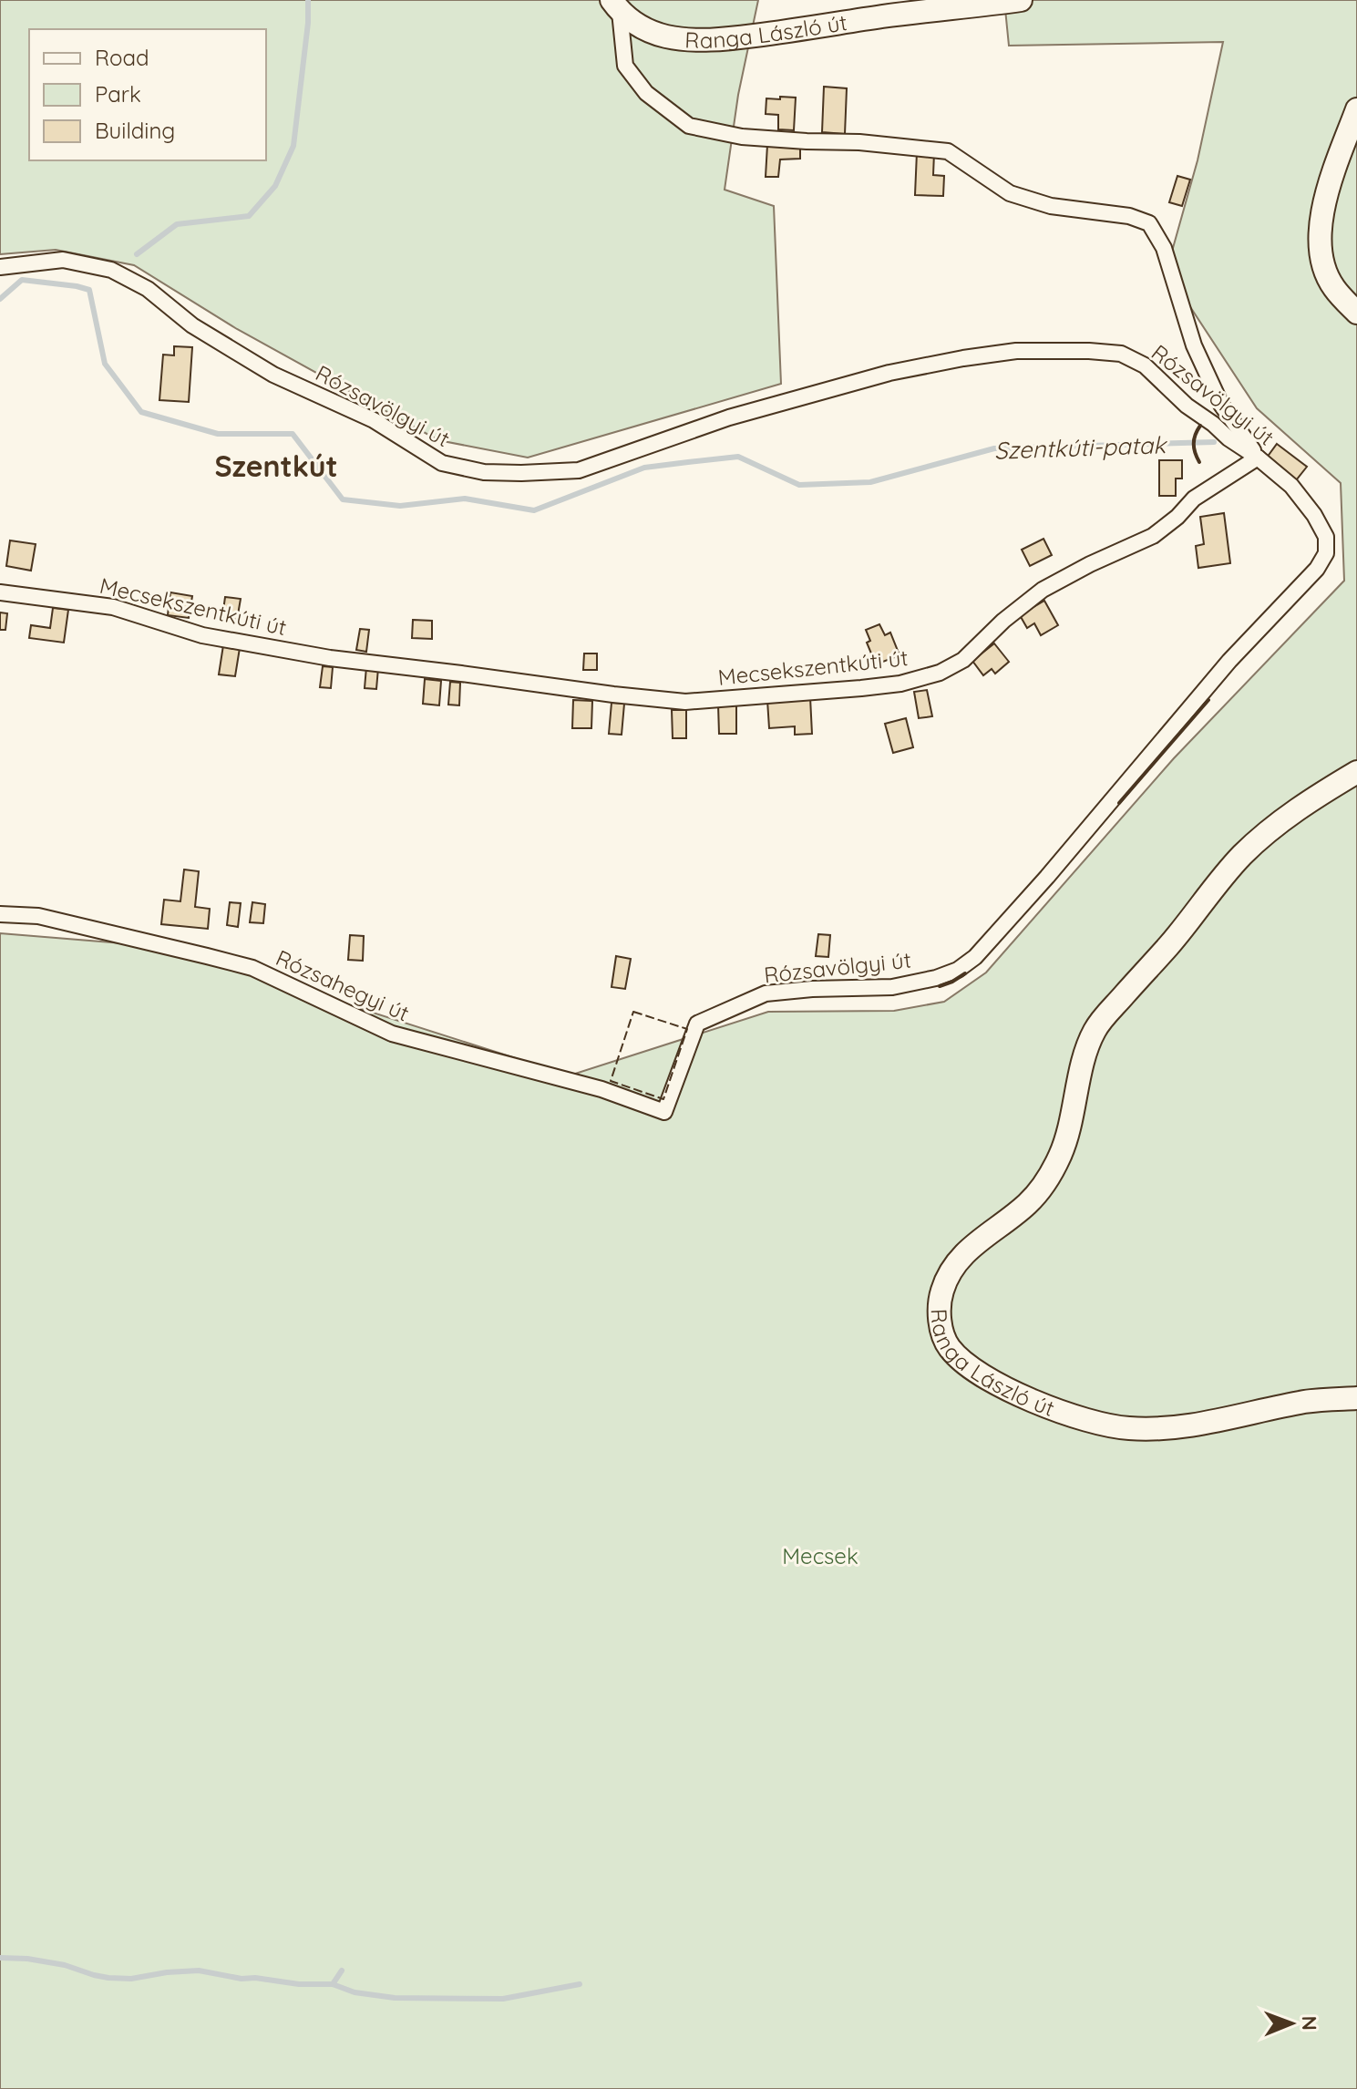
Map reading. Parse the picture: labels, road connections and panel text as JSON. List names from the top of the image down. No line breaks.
{"streets":{"main road":["Ranga László út"],"street":["Rózsavölgyi út","Mecsekszentkúti út","Rózsahegyi út"]},"crossings":[["Rózsavölgyi út","Mecsekszentkúti út"],["Rózsavölgyi út","Rózsahegyi út"]],"districts":["Szentkút"],"water":["Szentkúti-patak"],"parks":["Mecsek"],"legend":["Road","Park","Building"],"north":"right"}
